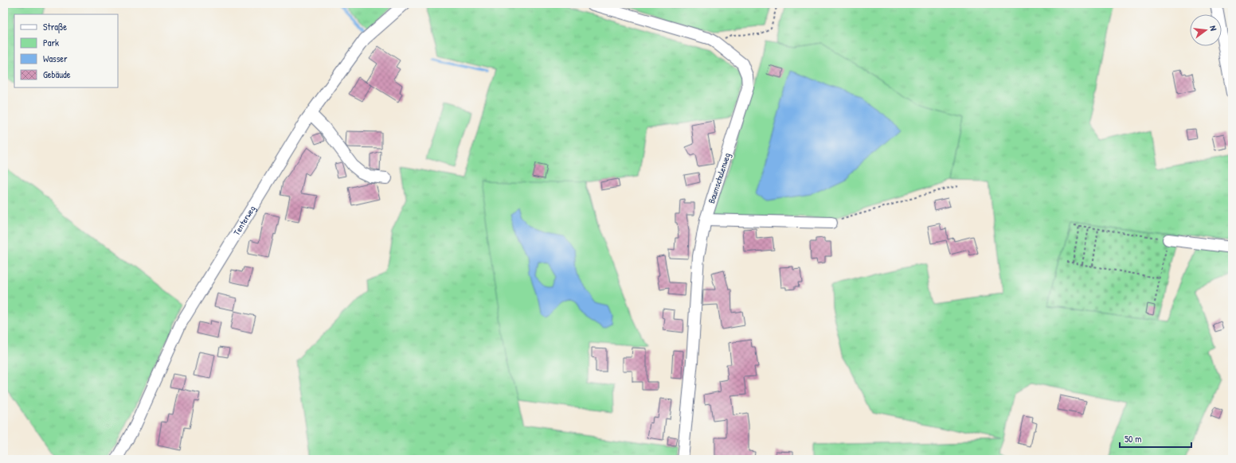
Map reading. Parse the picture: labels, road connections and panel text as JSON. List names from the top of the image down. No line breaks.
{"streets":{"street":["Baumschulenweg","Tenterweg"]},"legend":["Straße","Park","Wasser","Gebäude"],"scale_bar":"50 m","north":"right"}
